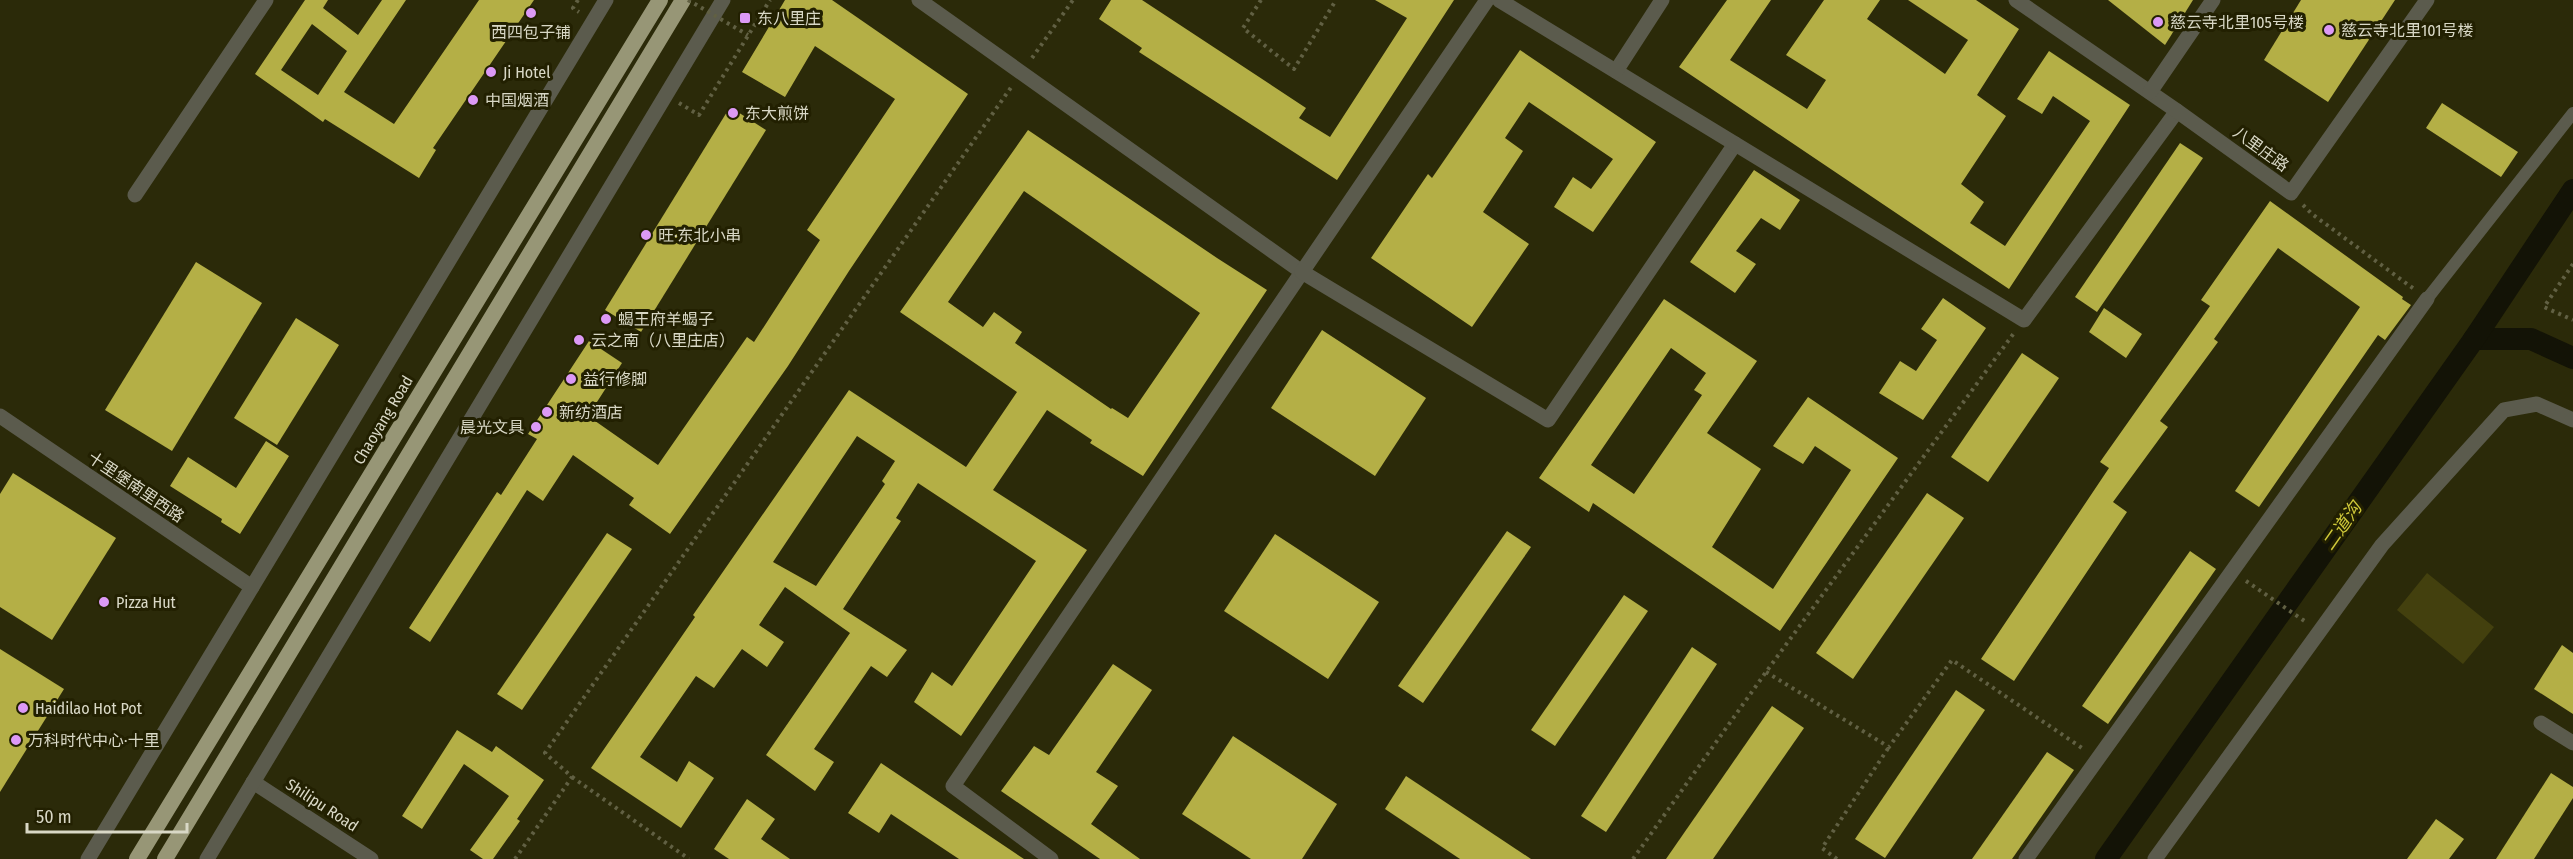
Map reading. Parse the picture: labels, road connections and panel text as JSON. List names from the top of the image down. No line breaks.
{"streets":{"highway":["Chaoyang Road"],"street":["八里庄路","十里堡南里西路","Shilipu Road"]},"crossings":[["Chaoyang Road","十里堡南里西路"]],"water":["二道沟"],"places":{"other":["西四包子铺","慈云寺北里105号楼","慈云寺北里101号楼","Ji Hotel","中国烟酒","东大煎饼","旺·东北小串","蝎王府羊蝎子","云之南（八里庄店）","益行修脚","新纺酒店","晨光文具","Pizza Hut","Haidilao Hot Pot","万科时代中心·十里"],"transit":["东八里庄"]},"scale_bar":"50 m"}
